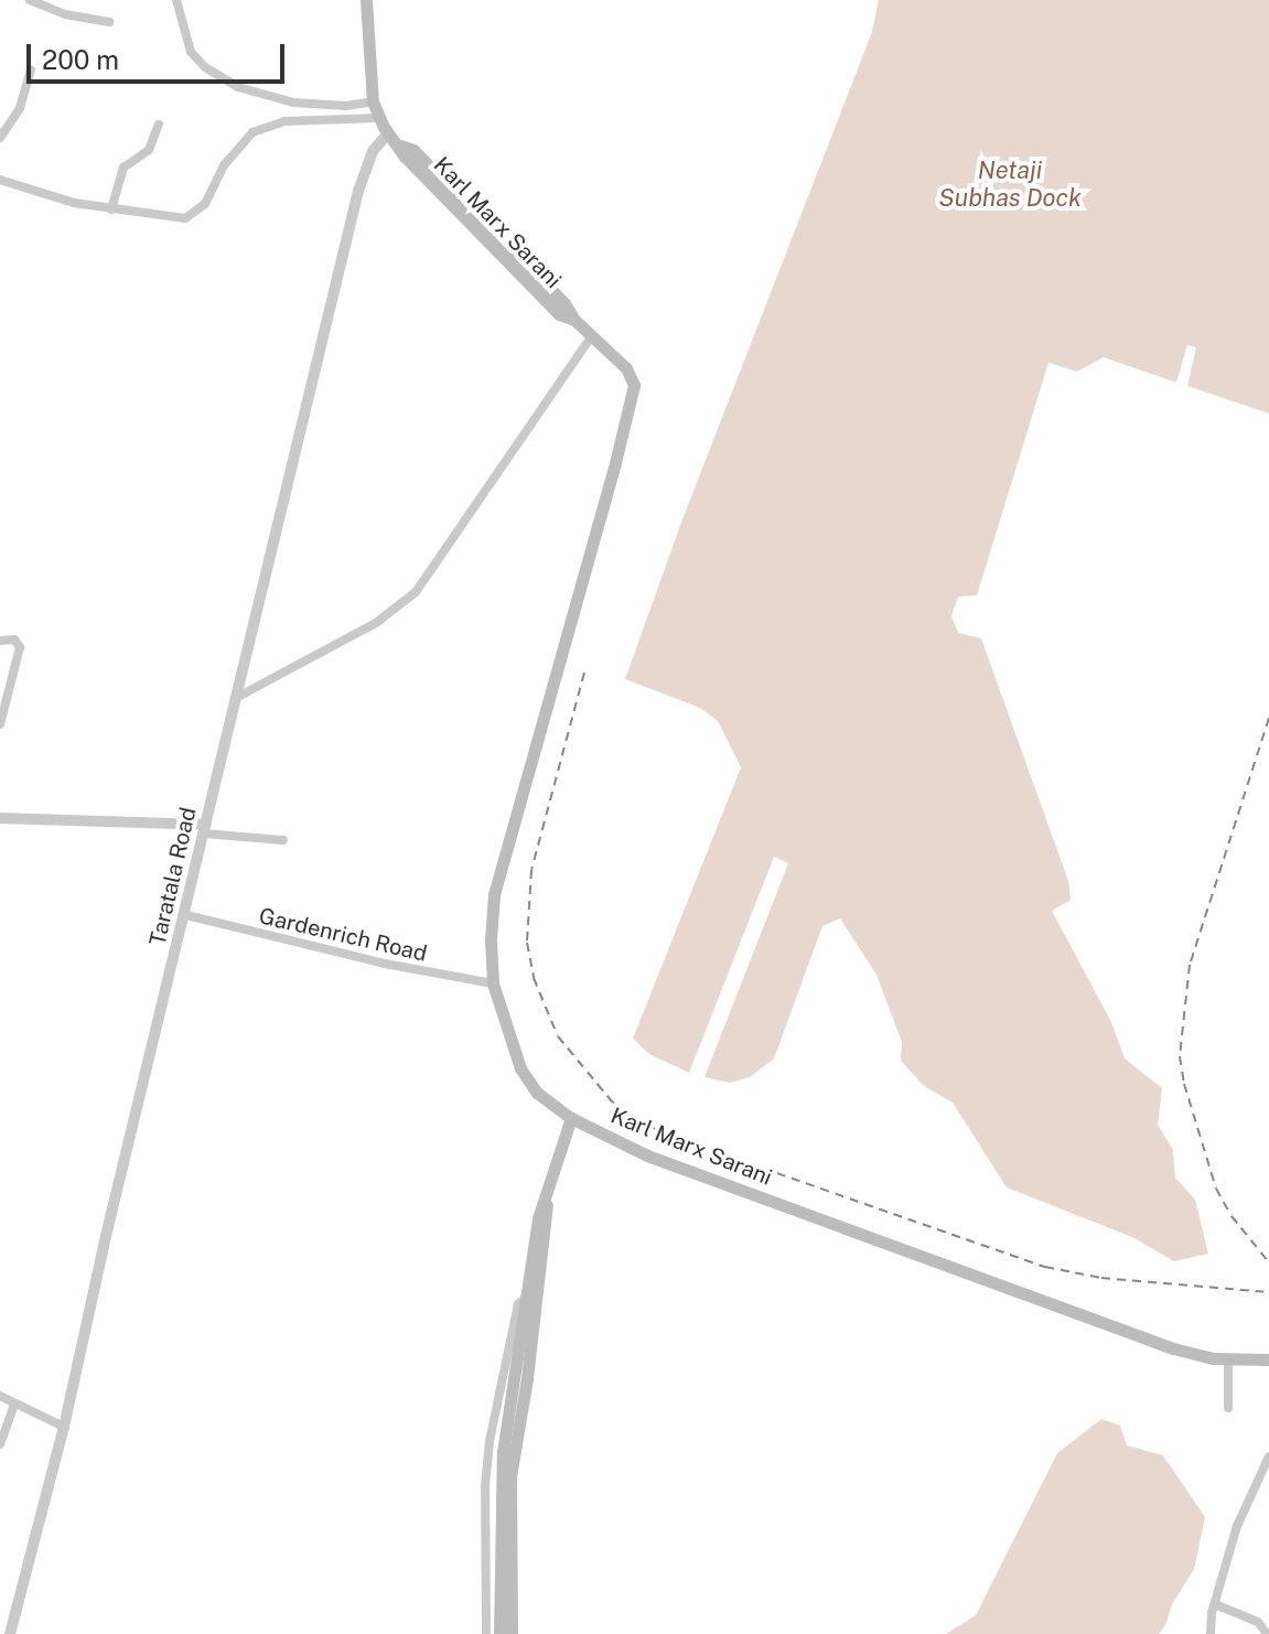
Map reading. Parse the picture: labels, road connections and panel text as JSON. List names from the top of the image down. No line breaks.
{"streets":{"main road":["Karl Marx Sarani"],"street":["Taratala Road","Gardenrich Road"]},"crossings":[["Karl Marx Sarani","Taratala Road"],["Karl Marx Sarani","Gardenrich Road"],["Taratala Road","Gardenrich Road"]],"water":["Netaji Subhas Dock"],"scale_bar":"200 m"}
